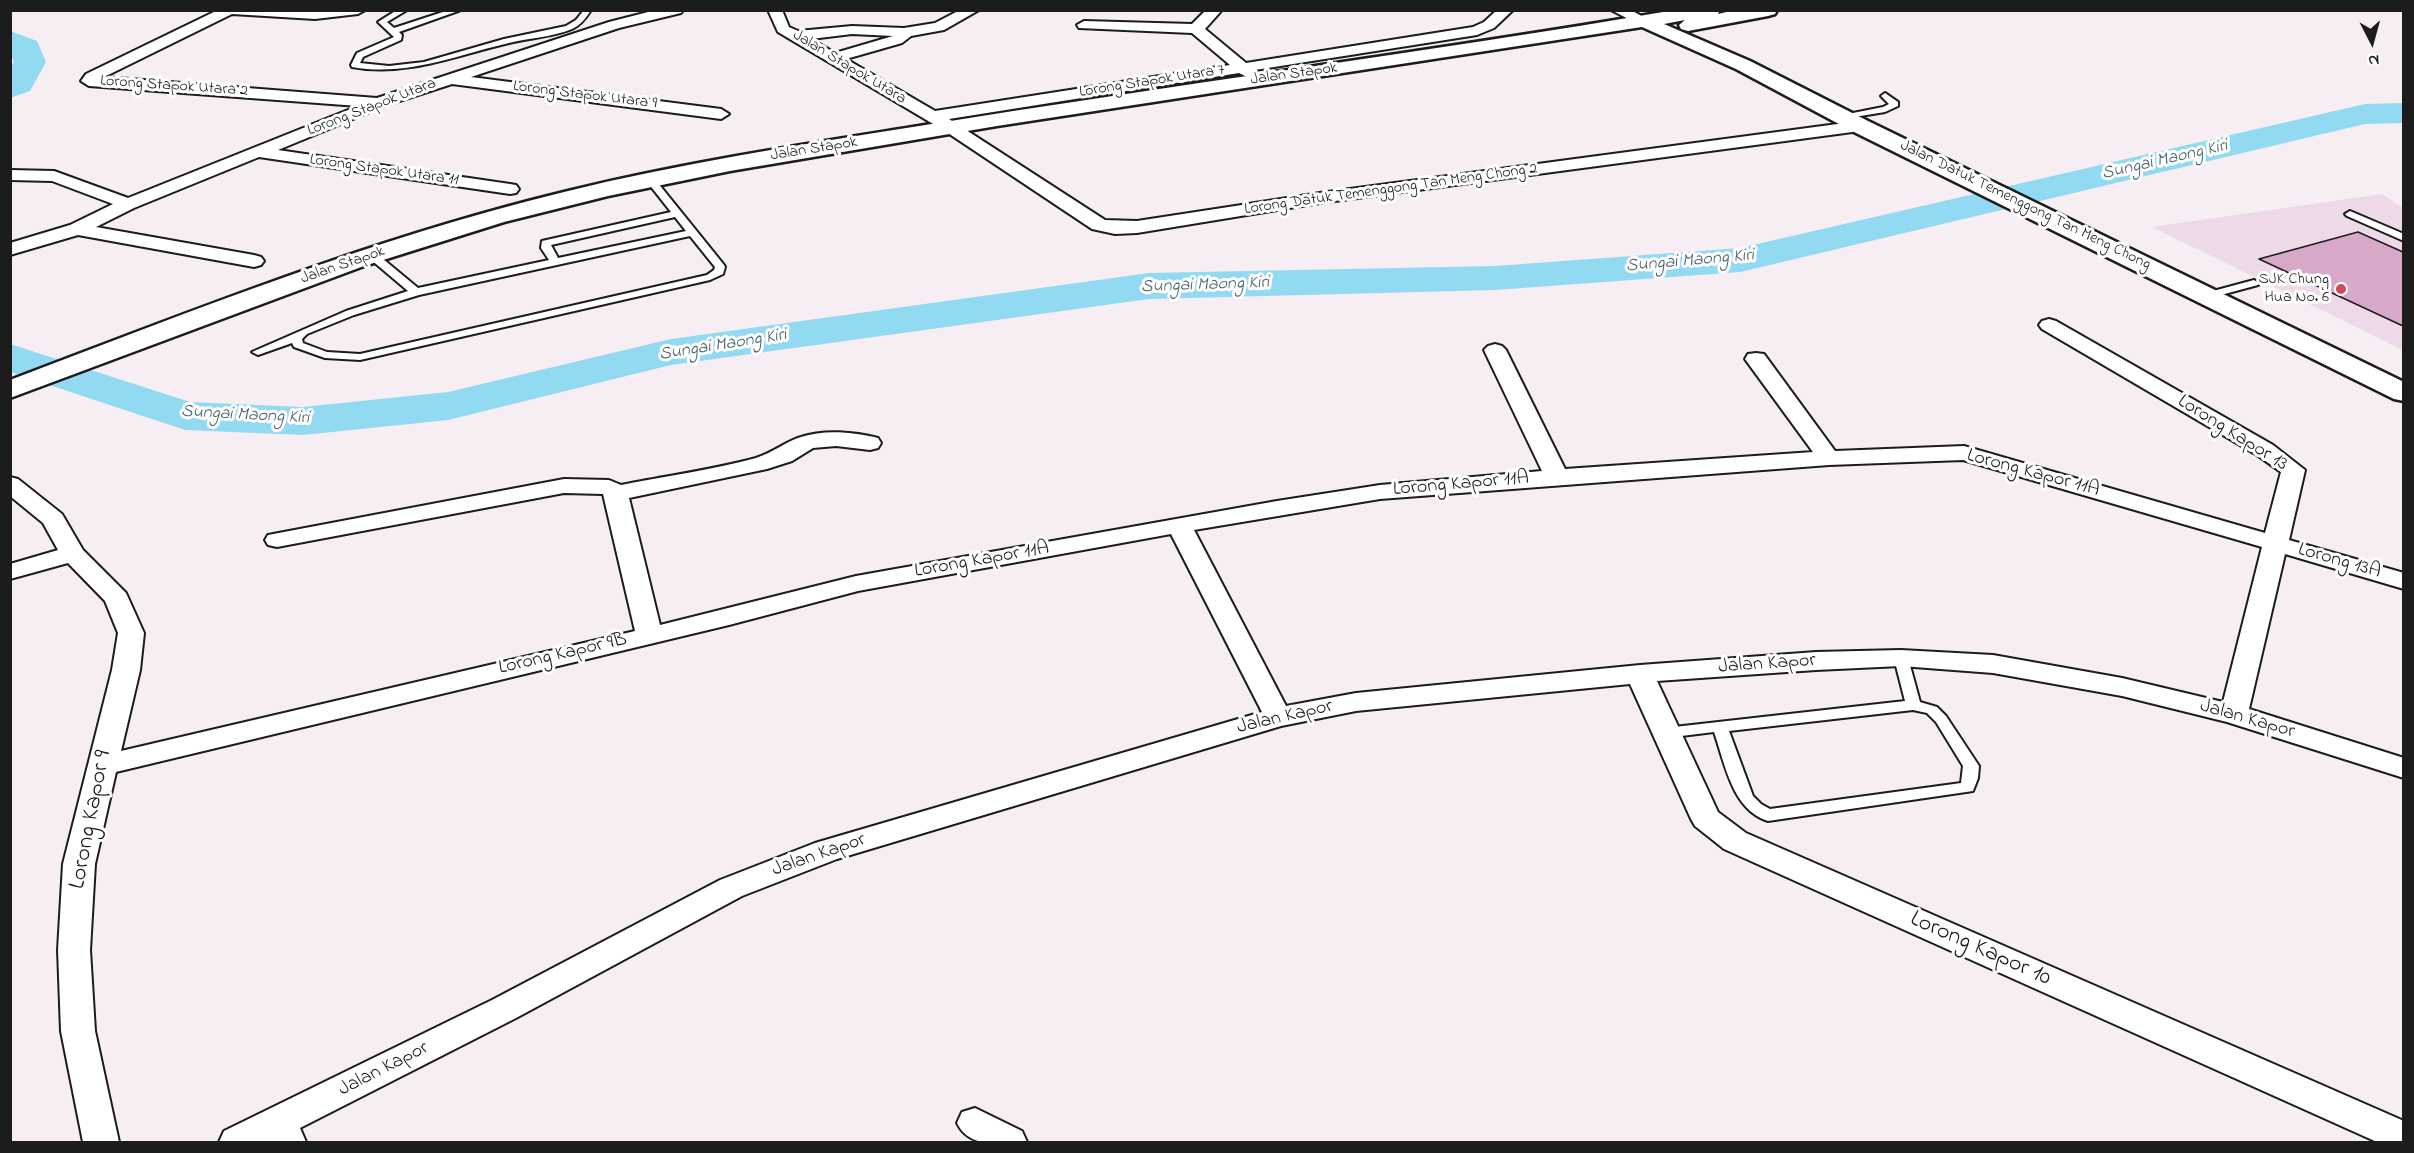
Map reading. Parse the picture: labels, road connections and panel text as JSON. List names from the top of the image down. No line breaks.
{"streets":{"main road":["Jalan Stapok","Jalan Datuk Temenggong Tan Meng Chong"],"street":["Jalan Stapok Utara","Lorong Stapok Utara 7","Lorong Stapok Utara 2","Lorong Stapok Utara 9","Lorong Stapok Utara","Lorong Stapok Utara 11","Lorong Datuk Temenggong Tan Meng Chong 2","Lorong Kapor 13","Lorong Kapor 11A","Lorong 13A","Lorong Kapor 9B","Jalan Kapor","Lorong Kapor 9","Lorong Kapor 10"]},"crossings":[["Jalan Stapok Utara","Jalan Stapok"],["Jalan Stapok Utara","Lorong Datuk Temenggong Tan Meng Chong 2"],["Jalan Stapok","Lorong Stapok Utara 7"],["Jalan Stapok","Lorong Datuk Temenggong Tan Meng Chong 2"],["Lorong Stapok Utara 2","Lorong Stapok Utara"],["Lorong Stapok Utara 9","Lorong Stapok Utara"],["Lorong Stapok Utara","Lorong Stapok Utara 11"],["Lorong Datuk Temenggong Tan Meng Chong 2","Jalan Datuk Temenggong Tan Meng Chong"],["Lorong Kapor 13","Lorong Kapor 11A"],["Lorong Kapor 13","Lorong 13A"],["Lorong Kapor 13","Jalan Kapor"],["Lorong Kapor 11A","Lorong 13A"],["Lorong Kapor 11A","Lorong Kapor 9B"],["Lorong Kapor 9B","Lorong Kapor 9"],["Jalan Kapor","Lorong Kapor 10"]],"water":["Sungai Maong Kiri"],"places":["SJK Chung Hua No. 6"],"north":"bottom"}
